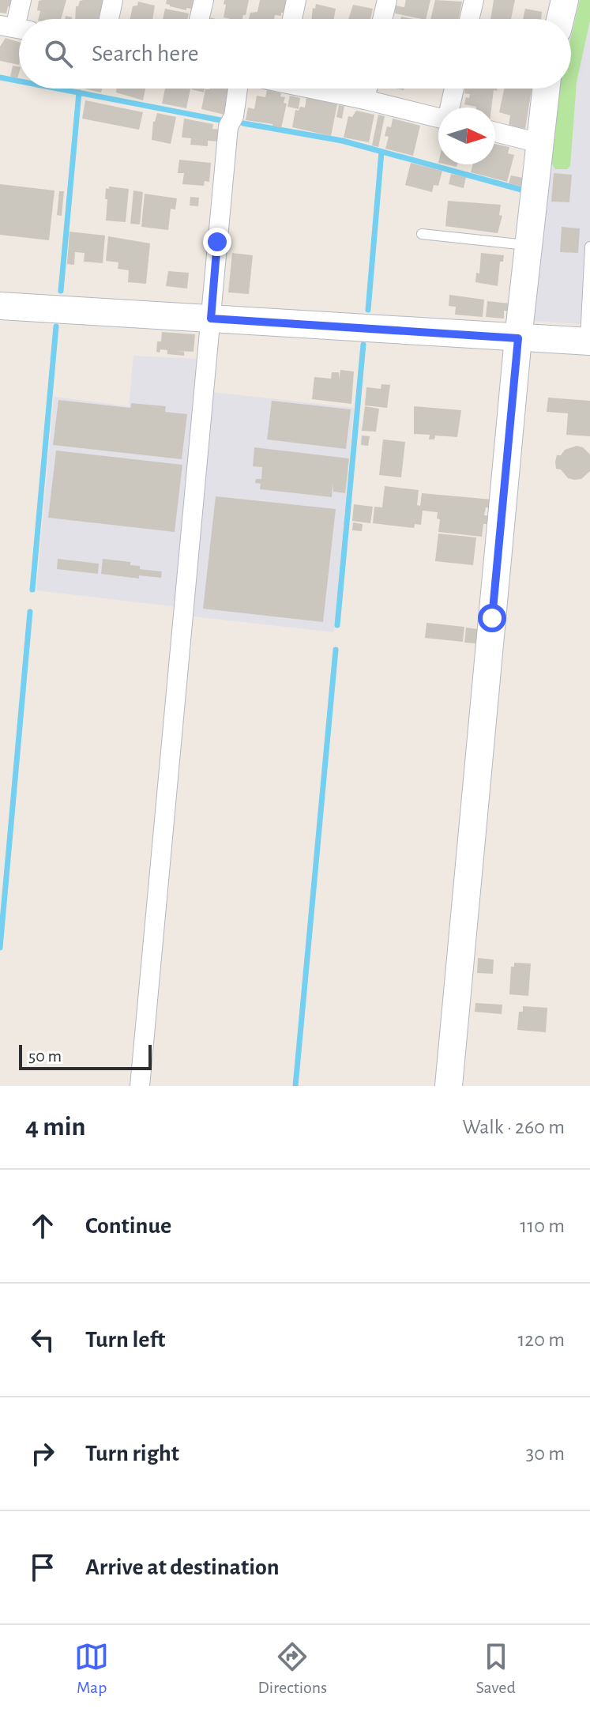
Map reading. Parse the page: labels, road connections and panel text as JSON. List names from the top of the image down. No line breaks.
{"scale_bar":"50 m","north":"right","page":{"search":"Search here","scale":"50 m","heading":["4 min","Walk · 260 m"],"list":[["Continue","110 m"],["Turn left","120 m"],["Turn right","30 m"],"Arrive at destination"],"nav":["Map","Directions","Saved"]}}
